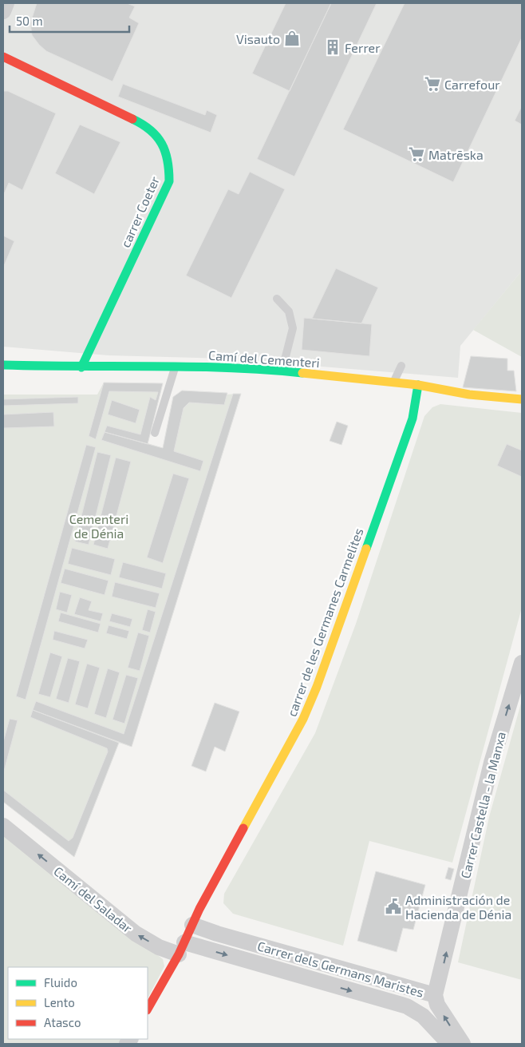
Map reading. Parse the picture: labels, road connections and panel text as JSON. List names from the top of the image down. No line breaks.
{"streets":{"street":["carrer Coeter","Camí del Cementeri","carrer de les Germanes Carmelites","Carrer Castella - la Manxa","Camí del Saladar","Carrer dels Germans Maristes"]},"crossings":[["carrer Coeter","Camí del Cementeri"],["Camí del Cementeri","carrer de les Germanes Carmelites"],["carrer de les Germanes Carmelites","Camí del Saladar"],["carrer de les Germanes Carmelites","Carrer dels Germans Maristes"],["Carrer Castella - la Manxa","Carrer dels Germans Maristes"],["Camí del Saladar","Carrer dels Germans Maristes"]],"one_way":["Carrer Castella - la Manxa","Camí del Saladar"],"parks":["Cementeri de Dénia"],"places":{"shop":["Visauto"],"building":["Ferrer"],"supermarket":["Carrefour","Matrēska"],"public building":["Administración de Hacienda de Dénia"]},"legend":["Fluido","Lento","Atasco"],"scale_bar":"50 m"}
